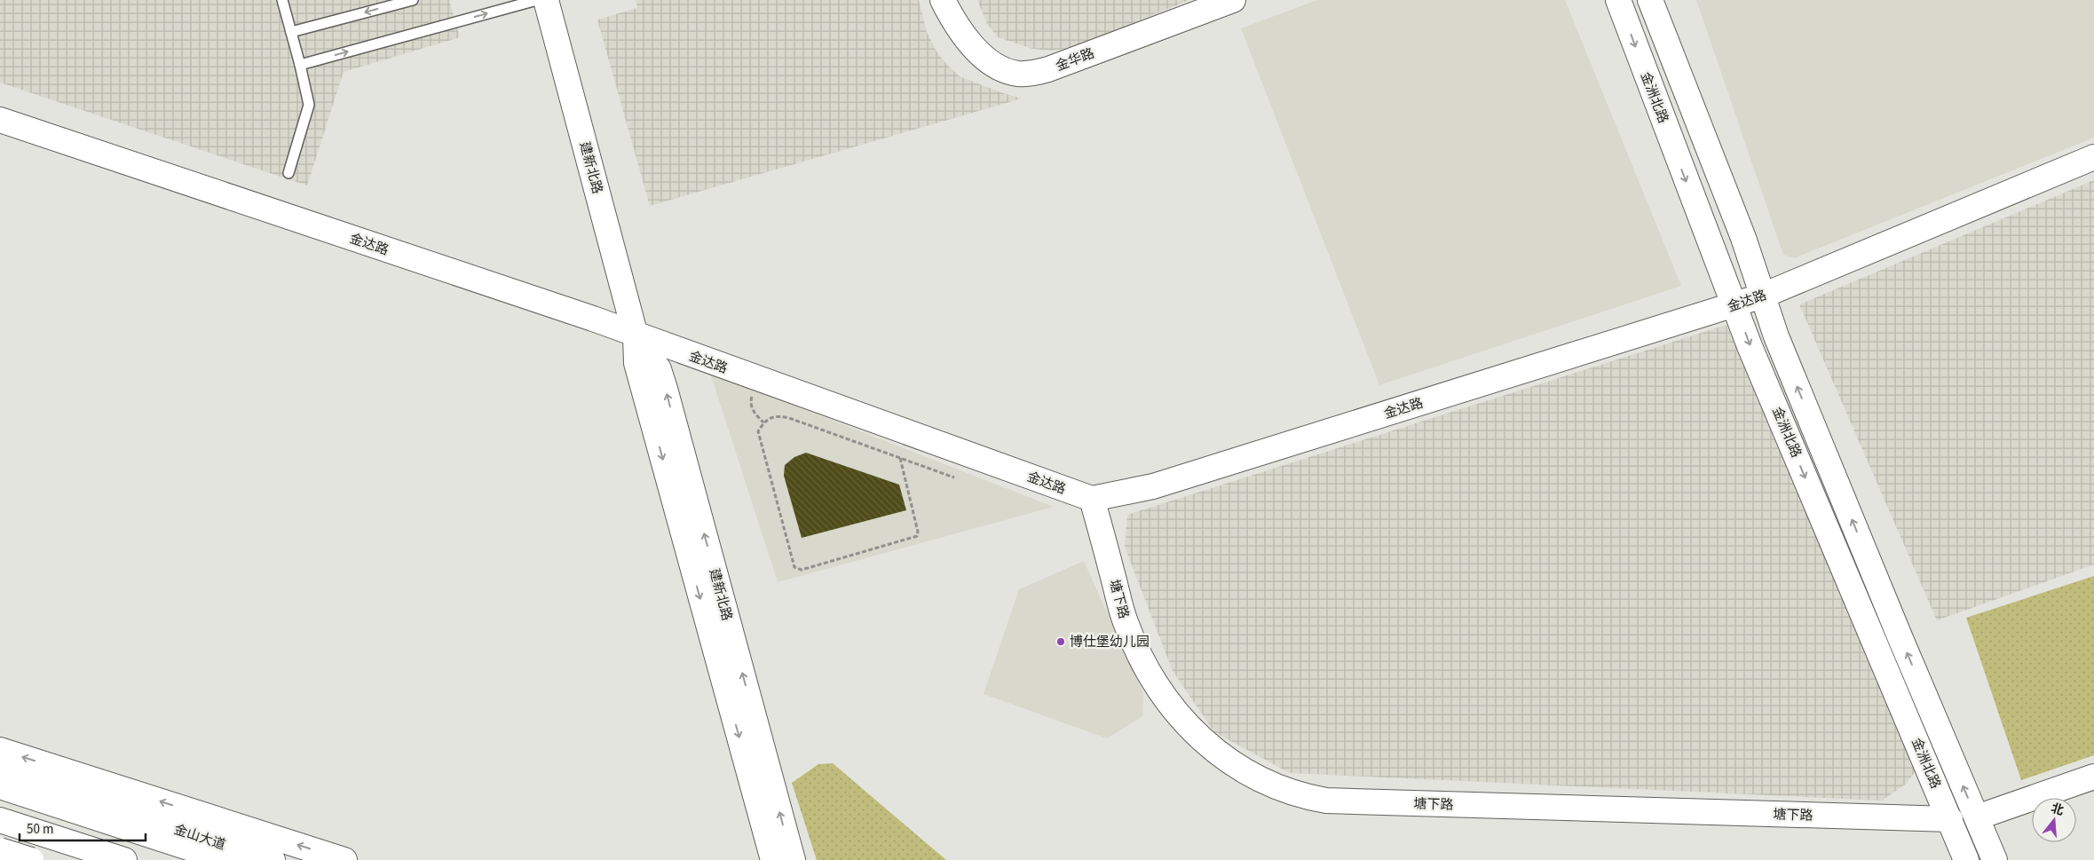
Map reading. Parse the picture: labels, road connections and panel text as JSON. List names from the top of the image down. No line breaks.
{"streets":{"main road":["金华路","金洲北路","建新北路","金达路","塘下路","金山大道"]},"crossings":[["金洲北路","金达路"],["金洲北路","塘下路"],["建新北路","金达路"],["金达路","塘下路"]],"places":["博仕堡幼儿园"],"scale_bar":"50 m","north":"top"}
